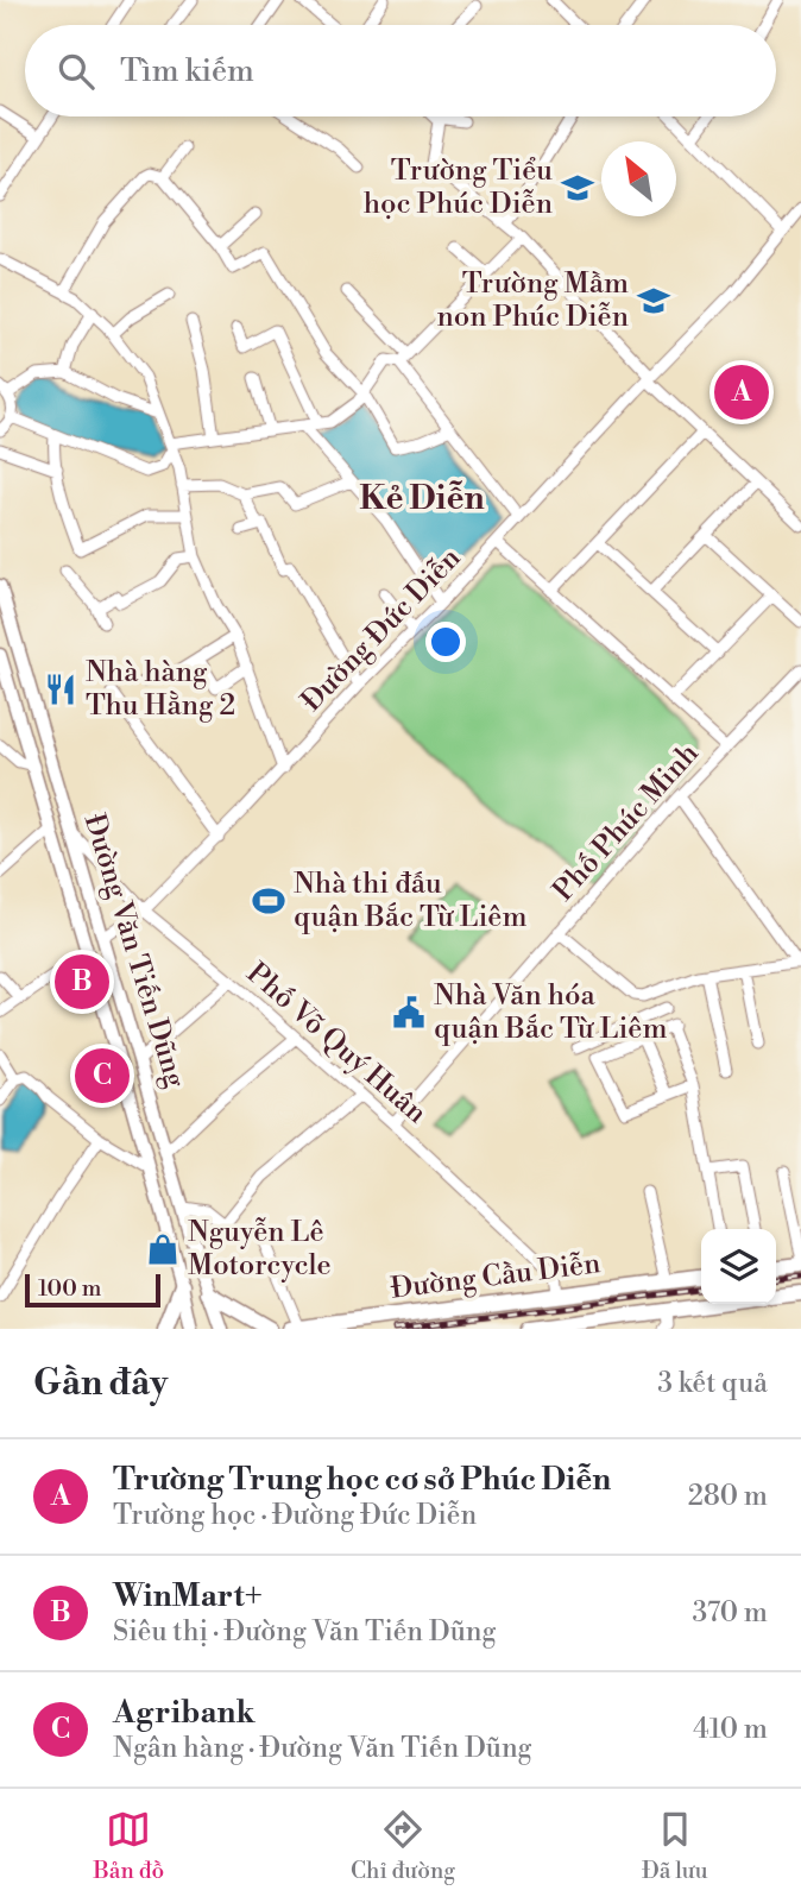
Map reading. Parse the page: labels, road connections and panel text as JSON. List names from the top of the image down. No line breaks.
{"streets":{"highway":["Đường Cầu Diễn"],"main road":["Đường Văn Tiến Dũng"],"street":["Đường Đức Diễn","Phố Phúc Minh","Phố Võ Quý Huân"]},"crossings":[["Đường Đức Diễn","Đường Văn Tiến Dũng"],["Đường Đức Diễn","Phố Võ Quý Huân"],["Phố Phúc Minh","Phố Võ Quý Huân"],["Đường Văn Tiến Dũng","Phố Võ Quý Huân"],["Phố Võ Quý Huân","Đường Cầu Diễn"]],"districts":["Kẻ Diễn"],"places":{"school or university":["Trường Tiểu học Phúc Diễn","Trường Mầm non Phúc Diễn"],"restaurant":["Nhà hàng Thu Hằng 2"],"sports":["Nhà thi đấu quận Bắc Từ Liêm"],"public building":["Nhà Văn hóa quận Bắc Từ Liêm"],"shop":["Nguyễn Lê Motorcycle"]},"scale_bar":"100 m","north":"top left","page":{"search":"Tìm kiếm","pins":["A","B","C"],"scale":"100 m","heading":["Gần đây","3 kết quả"],"list":[{"mark":"A","name":"Trường Trung học cơ sở Phúc Diễn","note":"Trường học · Đường Đức Diễn","value":"280 m"},{"mark":"B","name":"WinMart+","note":"Siêu thị · Đường Văn Tiến Dũng","value":"370 m"},{"mark":"C","name":"Agribank","note":"Ngân hàng · Đường Văn Tiến Dũng","value":"410 m"}],"nav":["Bản đồ","Chỉ đường","Đã lưu"]}}
